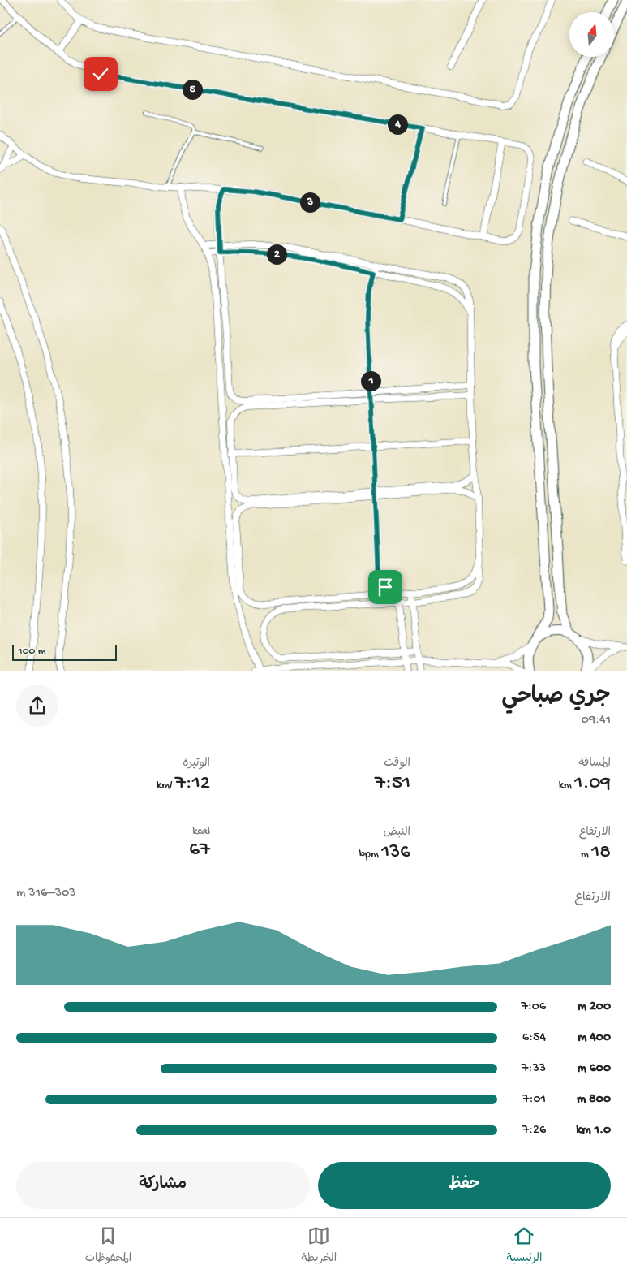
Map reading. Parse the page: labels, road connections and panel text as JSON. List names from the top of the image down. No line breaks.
{"scale_bar":"100 m","north":"top","page":{"pins":["5","4","3","2","1"],"scale":"100 m","heading":["جري صباحي","09:41"],"stats":[["المسافة","1.09 km"],["الوقت","7:51"],["الوتيرة","7:12 /km"],["الارتفاع","18 m"],["النبض","136 bpm"],["kcal","67"]],"chart":["الارتفاع","303–316 m"],"list":[{"name":"200 m","note":"7:06"},{"name":"400 m","note":"6:54"},{"name":"600 m","note":"7:33"},{"name":"800 m","note":"7:01"},{"name":"1.0 km","note":"7:26"}],"buttons":["حفظ","مشاركة"],"tabs":["الرئيسية","الخريطة","المحفوظات"]}}
